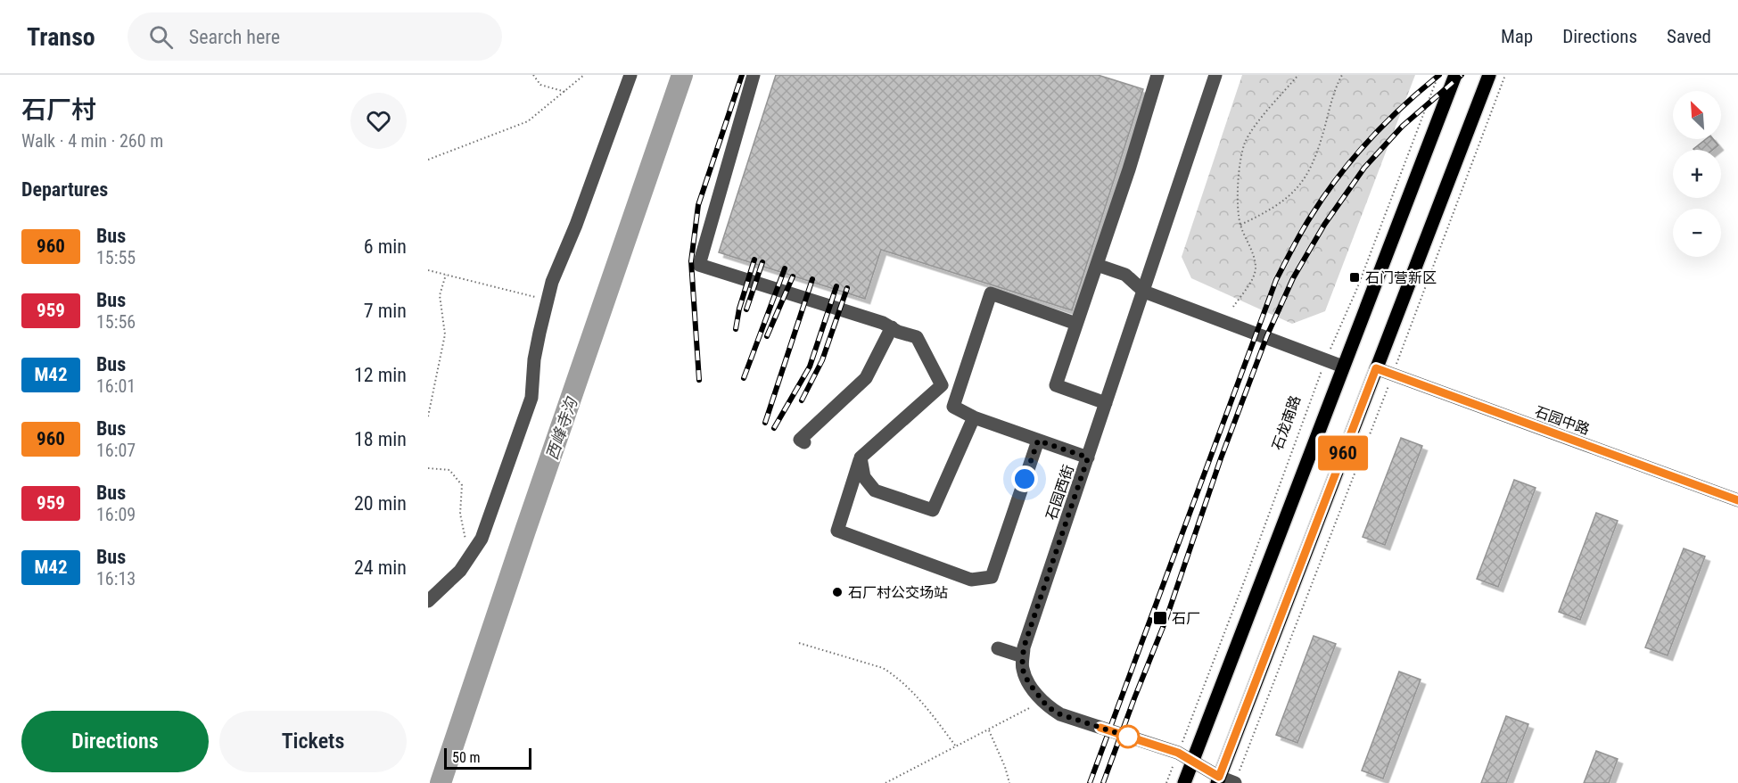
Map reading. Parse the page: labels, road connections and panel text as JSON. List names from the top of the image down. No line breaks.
{"streets":{"street":["石园中路","石园西街"],"path":["石龙南路"]},"crossings":[["石龙南路","石园西街"]],"water":["西峰寺沟"],"places":{"transit":["石门营新区","石厂"],"other":["石厂村公交场站"]},"lines":["bus line 960"],"scale_bar":"50 m","north":"top left","page":{"header":"Transo","search":"Search here","nav":["Map","Directions","Saved"],"heading":[["石厂村","Walk · 4 min · 260 m"],"Departures"],"on_map":"960","map_buttons":["+","−"],"list":[{"mark":"960","name":"Bus","note":"15:55","value":"6 min"},{"mark":"959","name":"Bus","note":"15:56","value":"7 min"},{"mark":"M42","name":"Bus","note":"16:01","value":"12 min"},{"mark":"960","name":"Bus","note":"16:07","value":"18 min"},{"mark":"959","name":"Bus","note":"16:09","value":"20 min"},{"mark":"M42","name":"Bus","note":"16:13","value":"24 min"}],"buttons":["Directions","Tickets"],"scale":"50 m"}}
